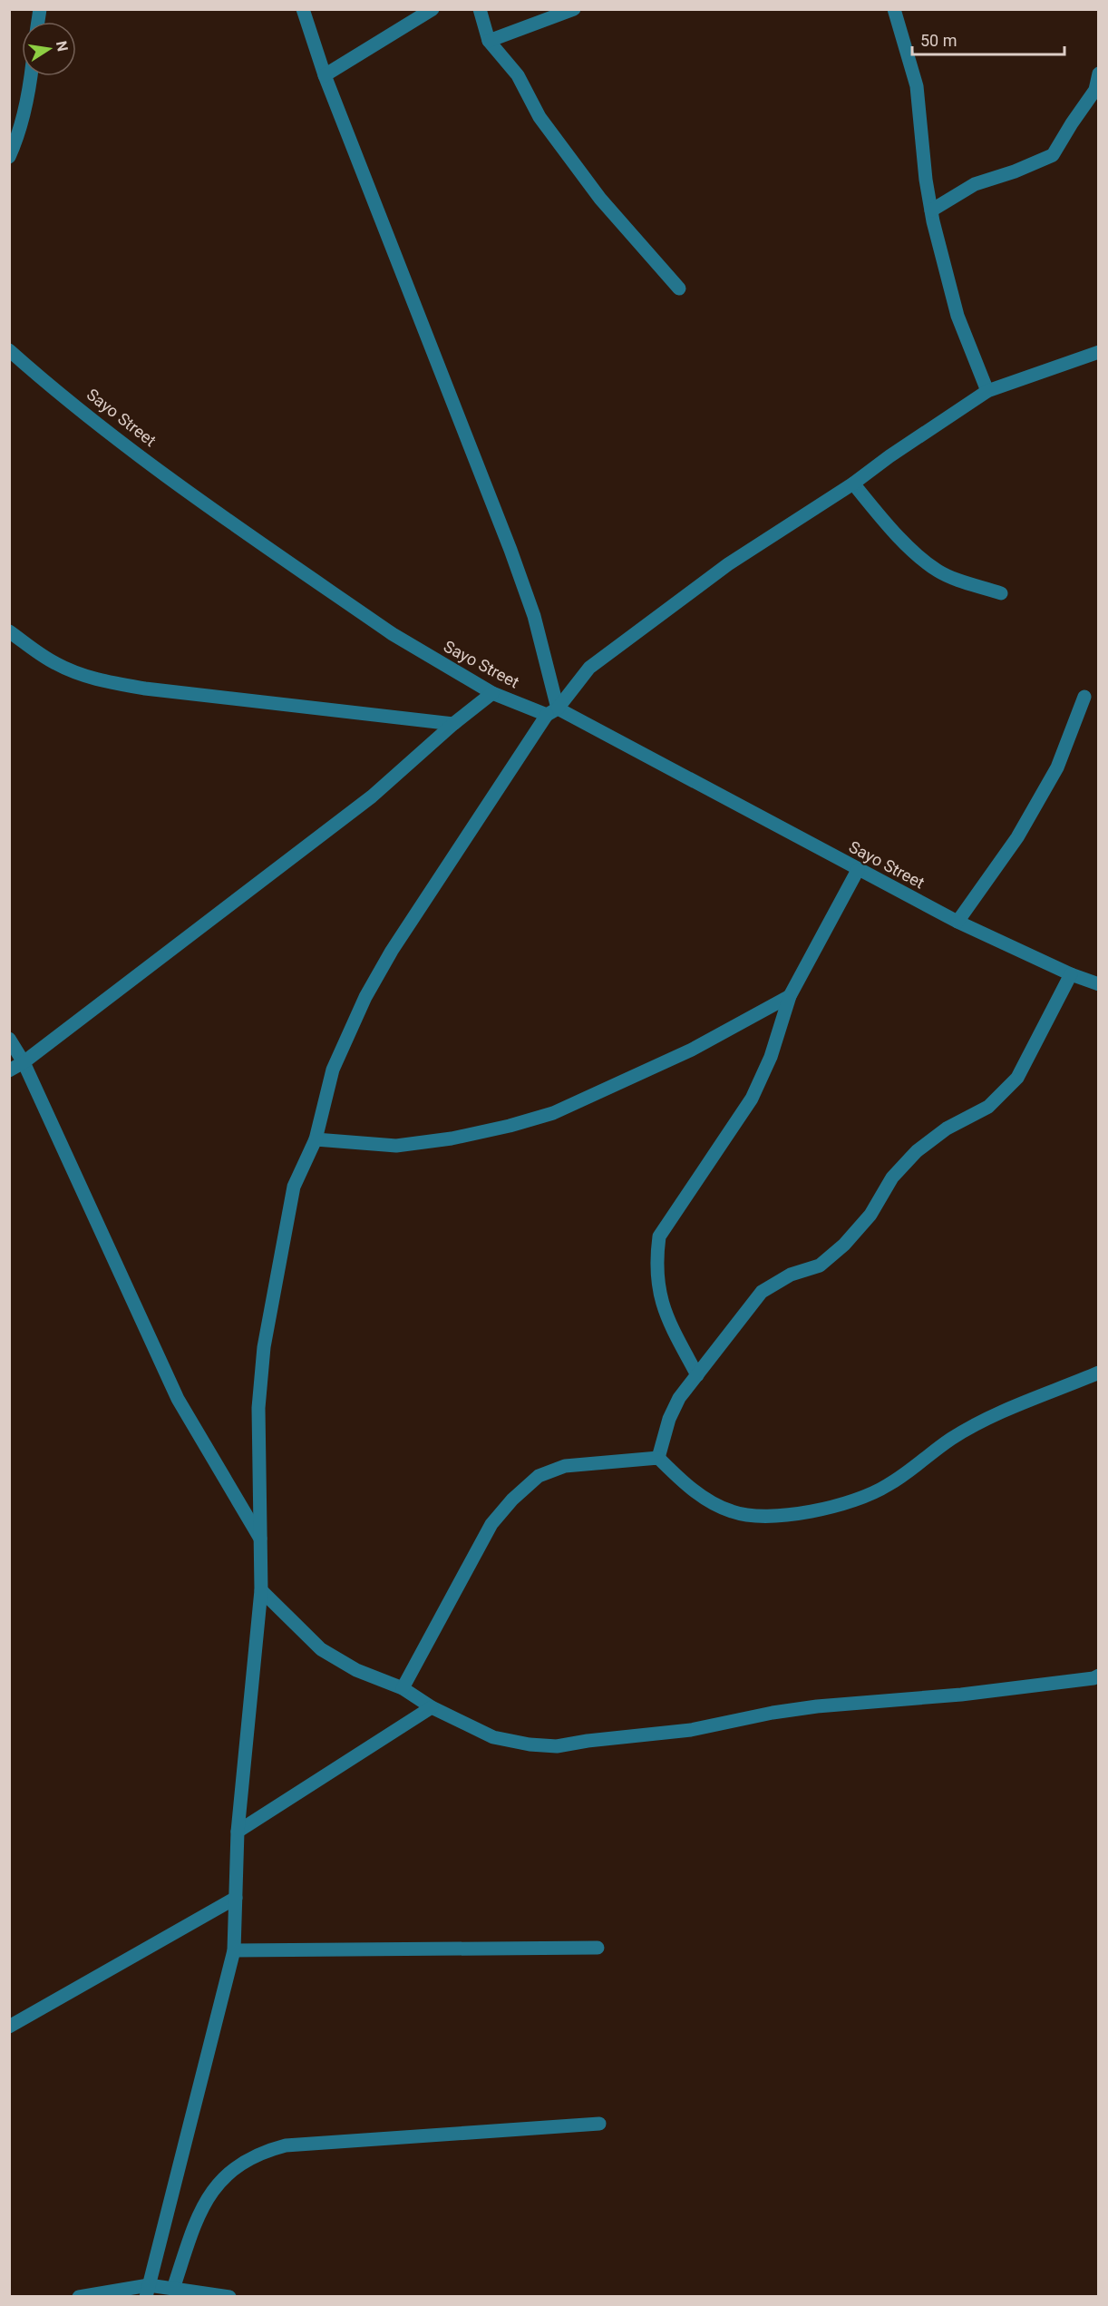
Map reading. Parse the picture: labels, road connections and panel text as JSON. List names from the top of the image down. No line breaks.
{"streets":{"street":["Sayo Street"]},"scale_bar":"50 m","north":"right"}
